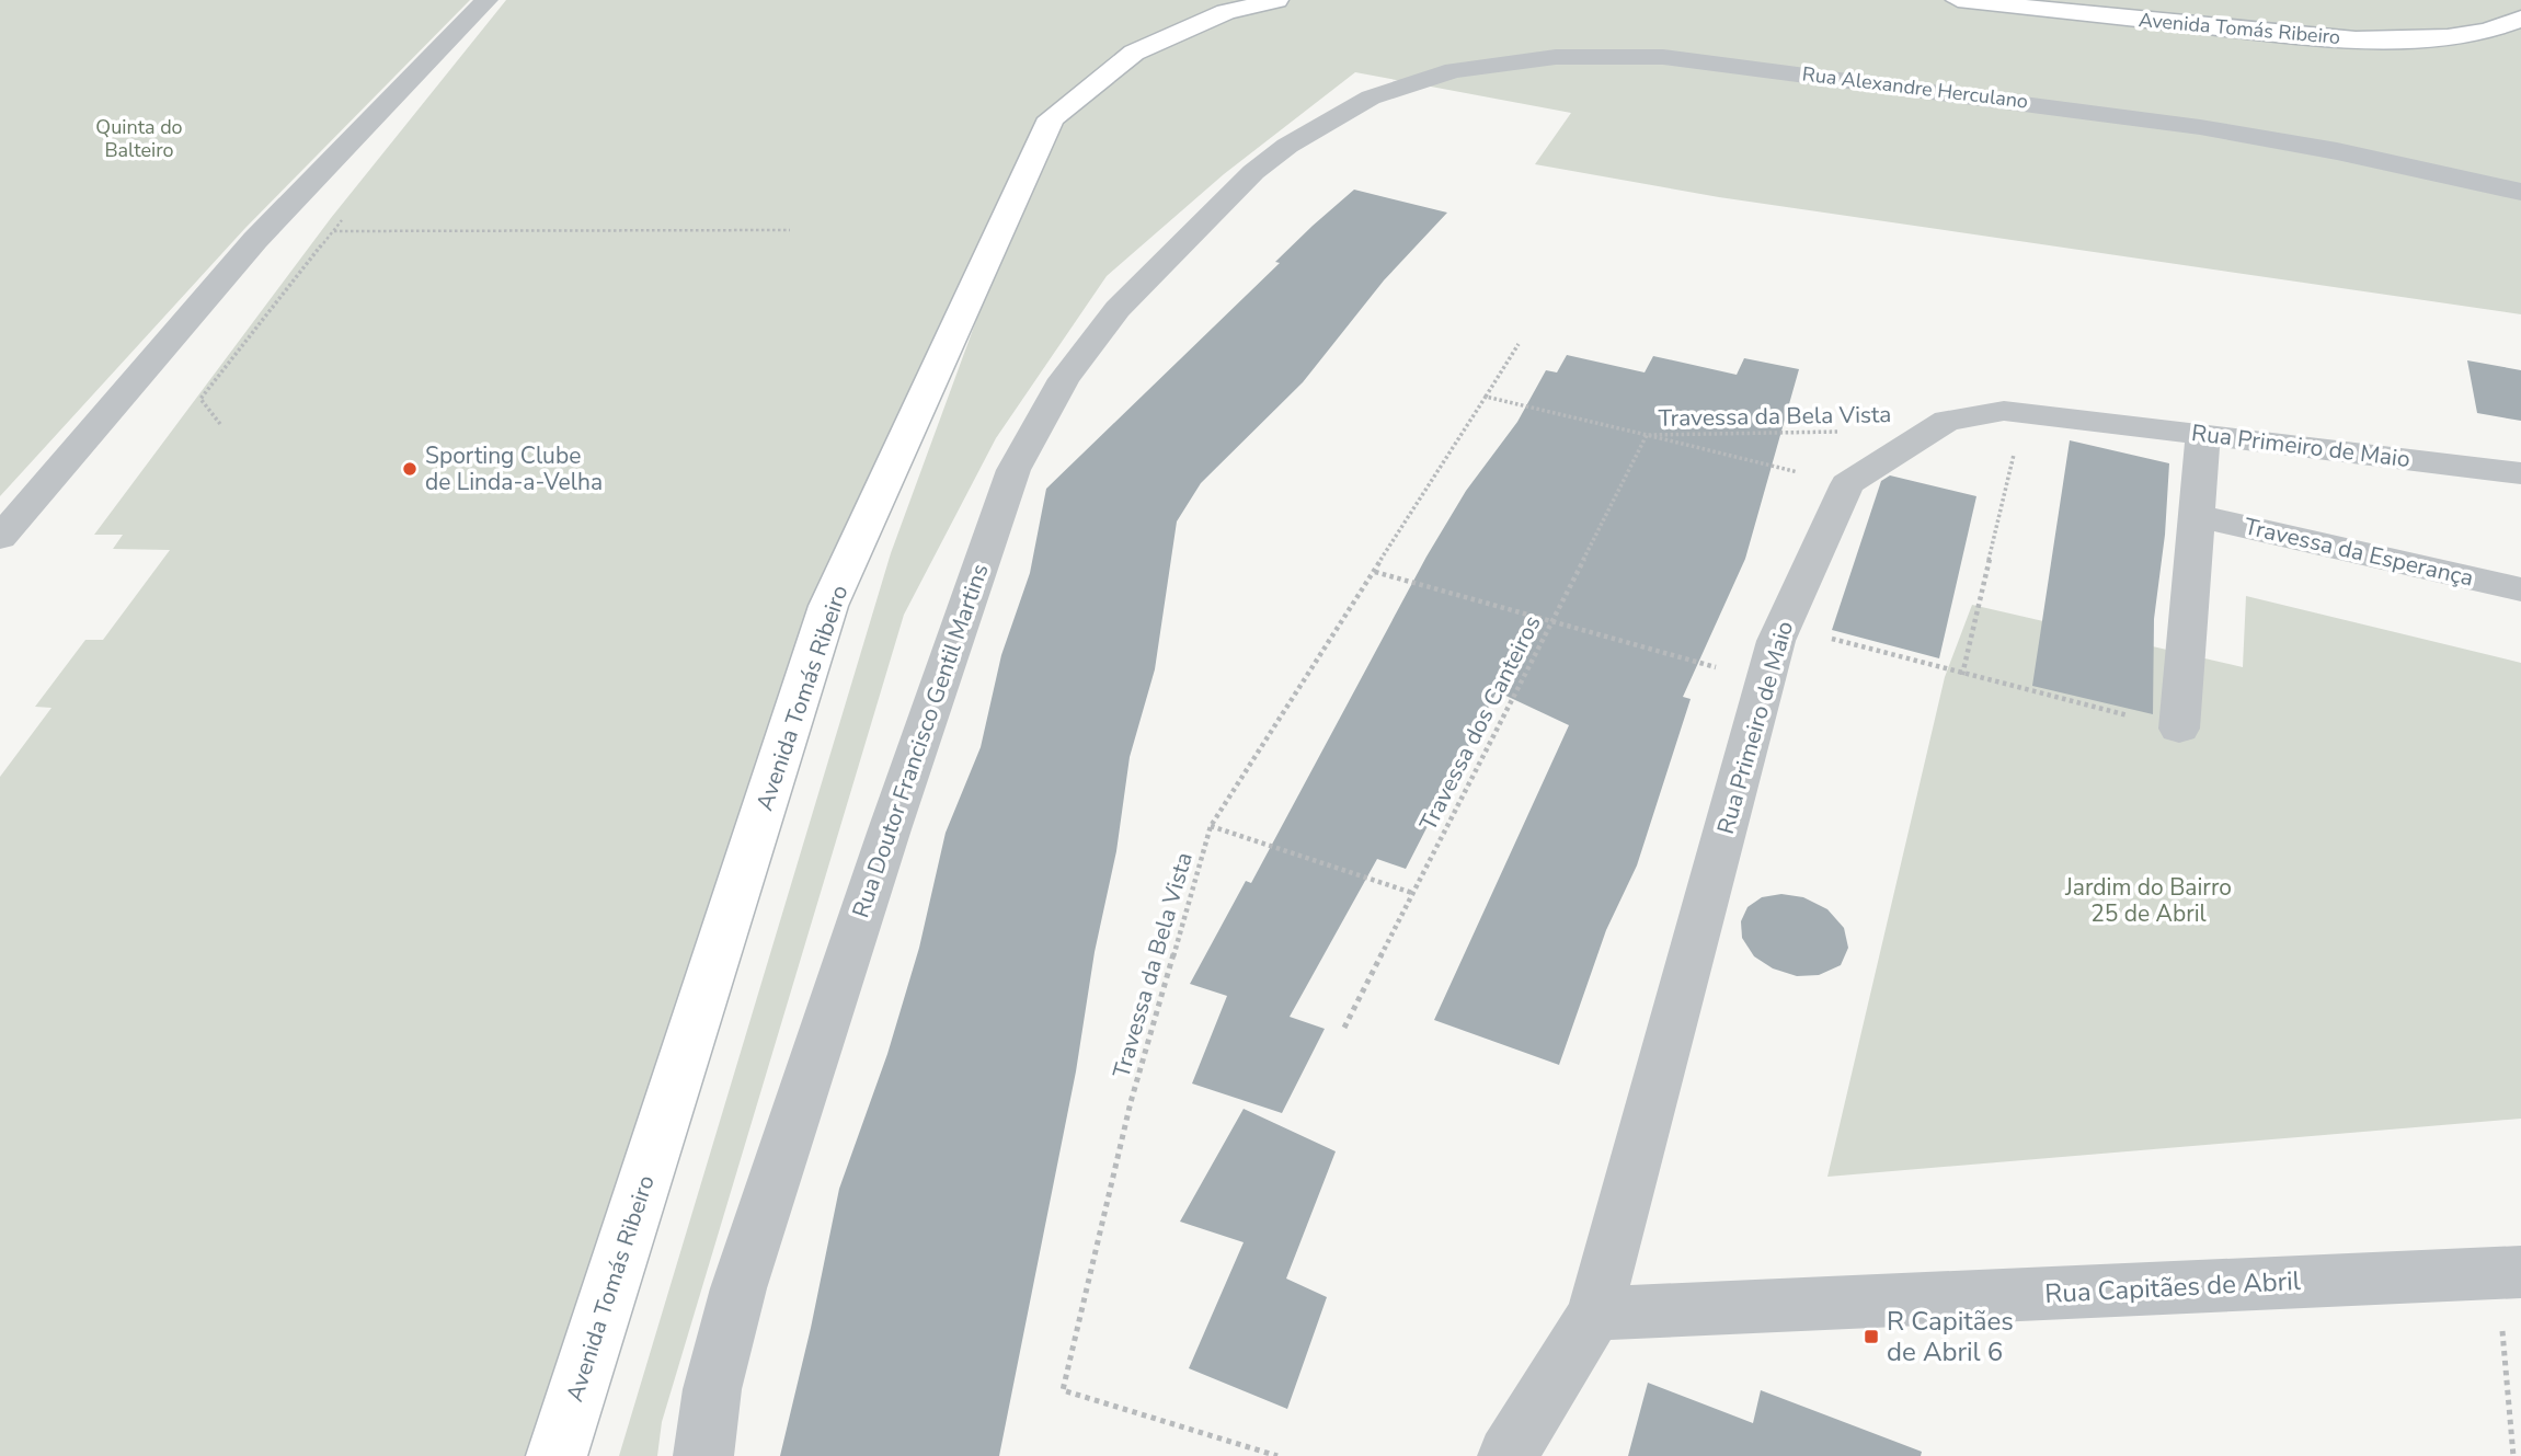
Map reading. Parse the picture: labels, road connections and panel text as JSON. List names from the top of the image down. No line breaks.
{"streets":{"street":["Avenida Tomás Ribeiro","Rua Alexandre Herculano","Rua Primeiro de Maio","Travessa da Esperança","Rua Doutor Francisco Gentil Martins","Rua Capitães de Abril"],"path":["Travessa da Bela Vista","Travessa dos Canteiros"]},"crossings":[["Rua Alexandre Herculano","Rua Doutor Francisco Gentil Martins"],["Travessa da Bela Vista","Travessa dos Canteiros"],["Rua Primeiro de Maio","Rua Capitães de Abril"]],"parks":["Quinta do Balteiro","Jardim do Bairro 25 de Abril"],"places":{"other":["Sporting Clube de Linda-a-Velha"],"transit":["R Capitães de Abril 6"]}}
